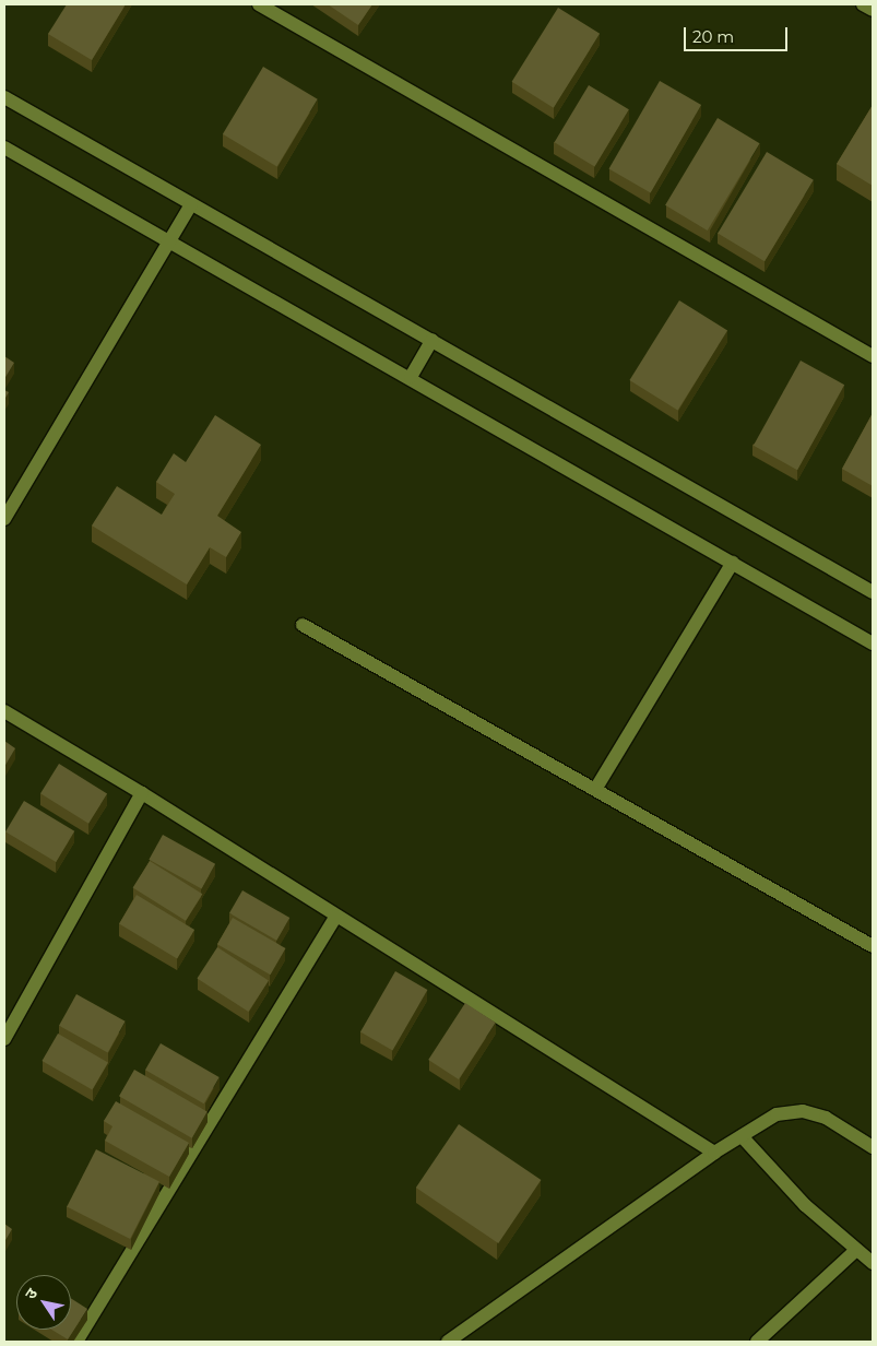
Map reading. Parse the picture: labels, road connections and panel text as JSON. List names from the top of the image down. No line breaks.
{"scale_bar":"20 m","north":"top left"}
